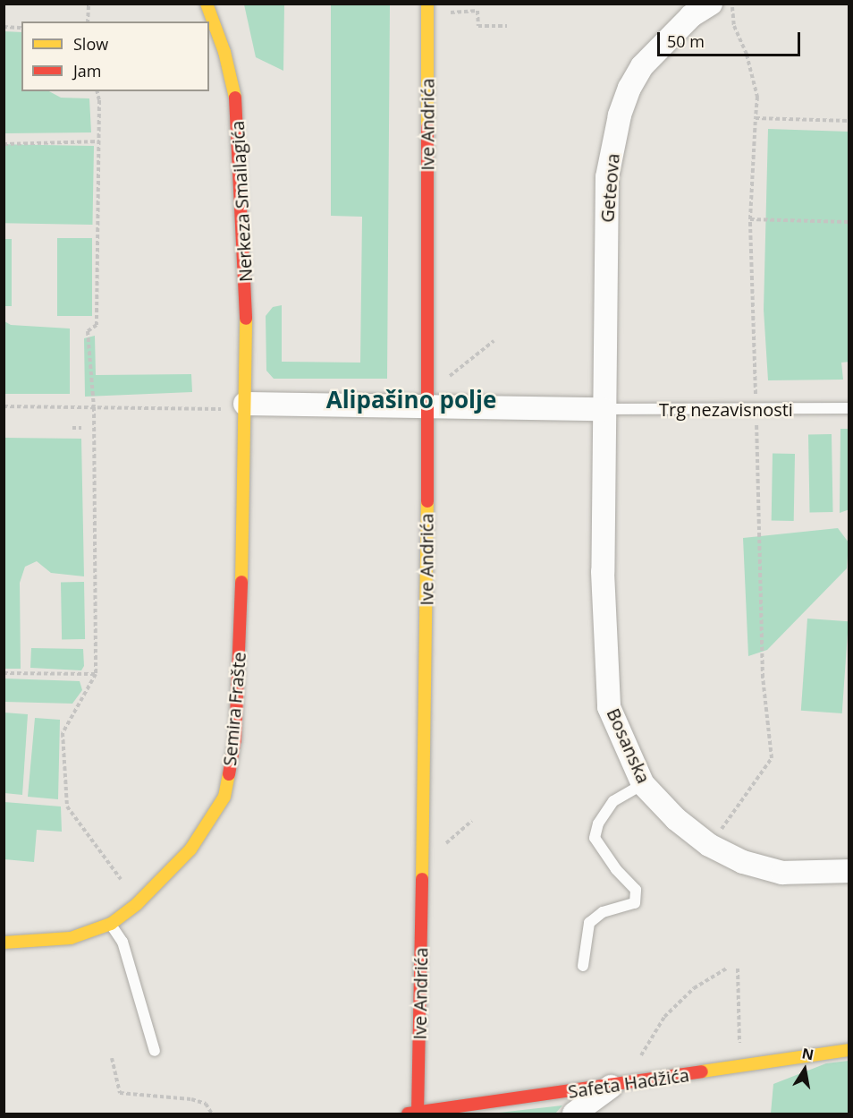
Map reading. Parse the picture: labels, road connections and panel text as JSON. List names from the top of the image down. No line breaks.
{"streets":{"main road":["Ive Andrića","Nerkeza Smailagića","Semira Frašte","Safeta Hadžića"],"street":["Geteova","Bosanska"],"lane":["Trg nezavisnosti"]},"crossings":[["Ive Andrića","Safeta Hadžića"],["Geteova","Trg nezavisnosti"],["Geteova","Bosanska"],["Nerkeza Smailagića","Semira Frašte"],["Trg nezavisnosti","Bosanska"]],"districts":["Alipašino polje"],"legend":["Slow","Jam"],"scale_bar":"50 m","north":"top"}
